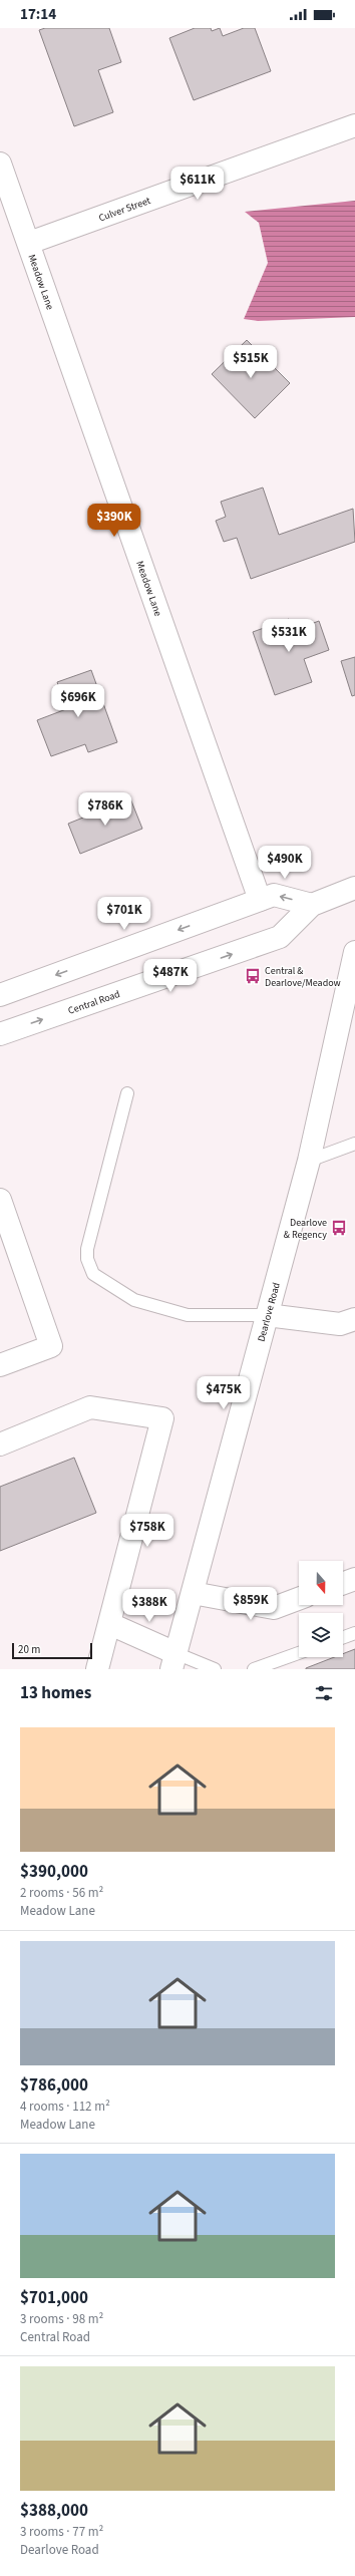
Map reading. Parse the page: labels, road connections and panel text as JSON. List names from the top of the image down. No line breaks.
{"streets":{"street":["Culver Street","Meadow Lane","Central Road","Dearlove Road"]},"crossings":[["Culver Street","Meadow Lane"]],"places":{"bus stop":["Central & Dearlove/Meadow","Dearlove & Regency"]},"scale_bar":"20 m","north":"bottom","page":{"status":"17:14","price":["$611K","$515K","$390K","$531K","$696K","$786K","$490K","$701K","$487K","$475K","$758K","$859K","$388K"],"scale":"20 m","heading":"13 homes","list":[{"name":"$390,000","note":"2 rooms · 56 m² · Meadow Lane"},{"name":"$786,000","note":"4 rooms · 112 m² · Meadow Lane"},{"name":"$701,000","note":"3 rooms · 98 m² · Central Road"},{"name":"$388,000","note":"3 rooms · 77 m² · Dearlove Road"}]}}
